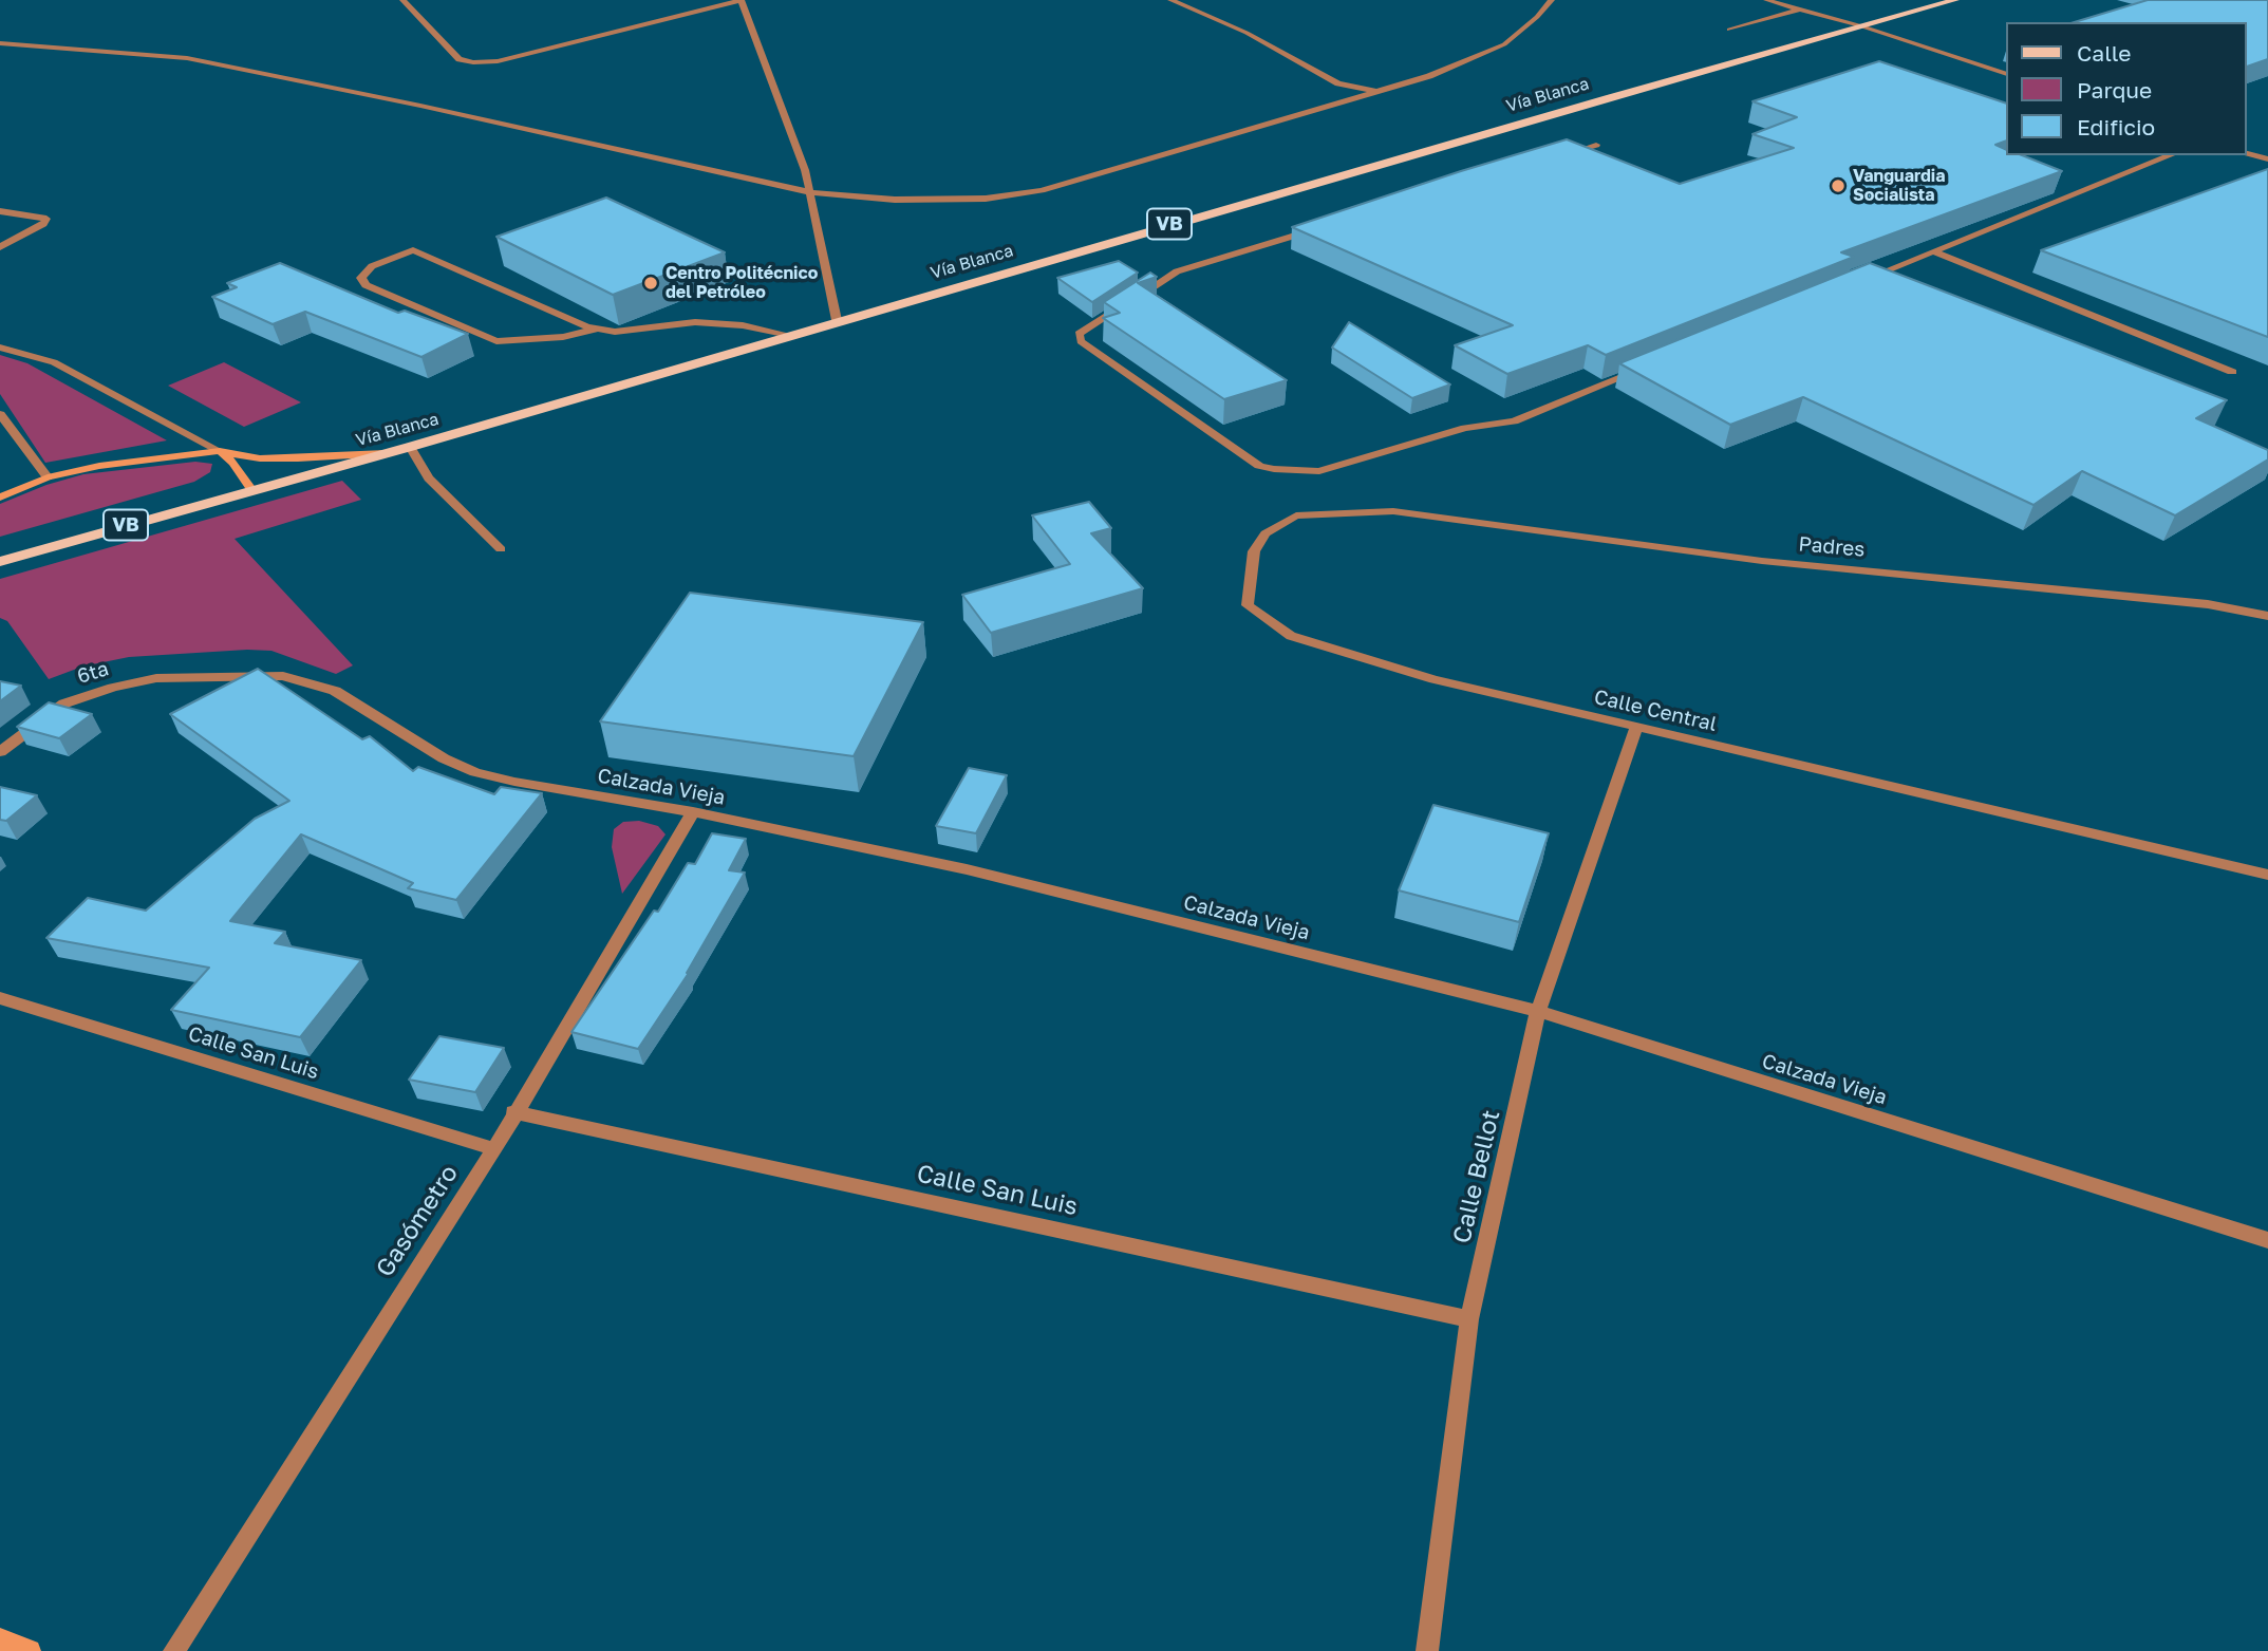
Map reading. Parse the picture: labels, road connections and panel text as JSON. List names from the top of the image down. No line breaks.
{"streets":{"main road":["Vía Blanca","VB"],"street":["Padres","6ta","Calle Central","Calzada Vieja","Calle San Luis","Calle Bellot","Gasómetro"]},"crossings":[["Padres","Calle Central"],["6ta","Calzada Vieja"],["Calle Central","Calle Bellot"],["Calzada Vieja","Calle Bellot"],["Calzada Vieja","Gasómetro"],["Calle San Luis","Calle Bellot"],["Calle San Luis","Gasómetro"]],"places":["Vanguardia Socialista","Centro Politécnico del Petróleo"],"legend":["Calle","Parque","Edificio"]}
